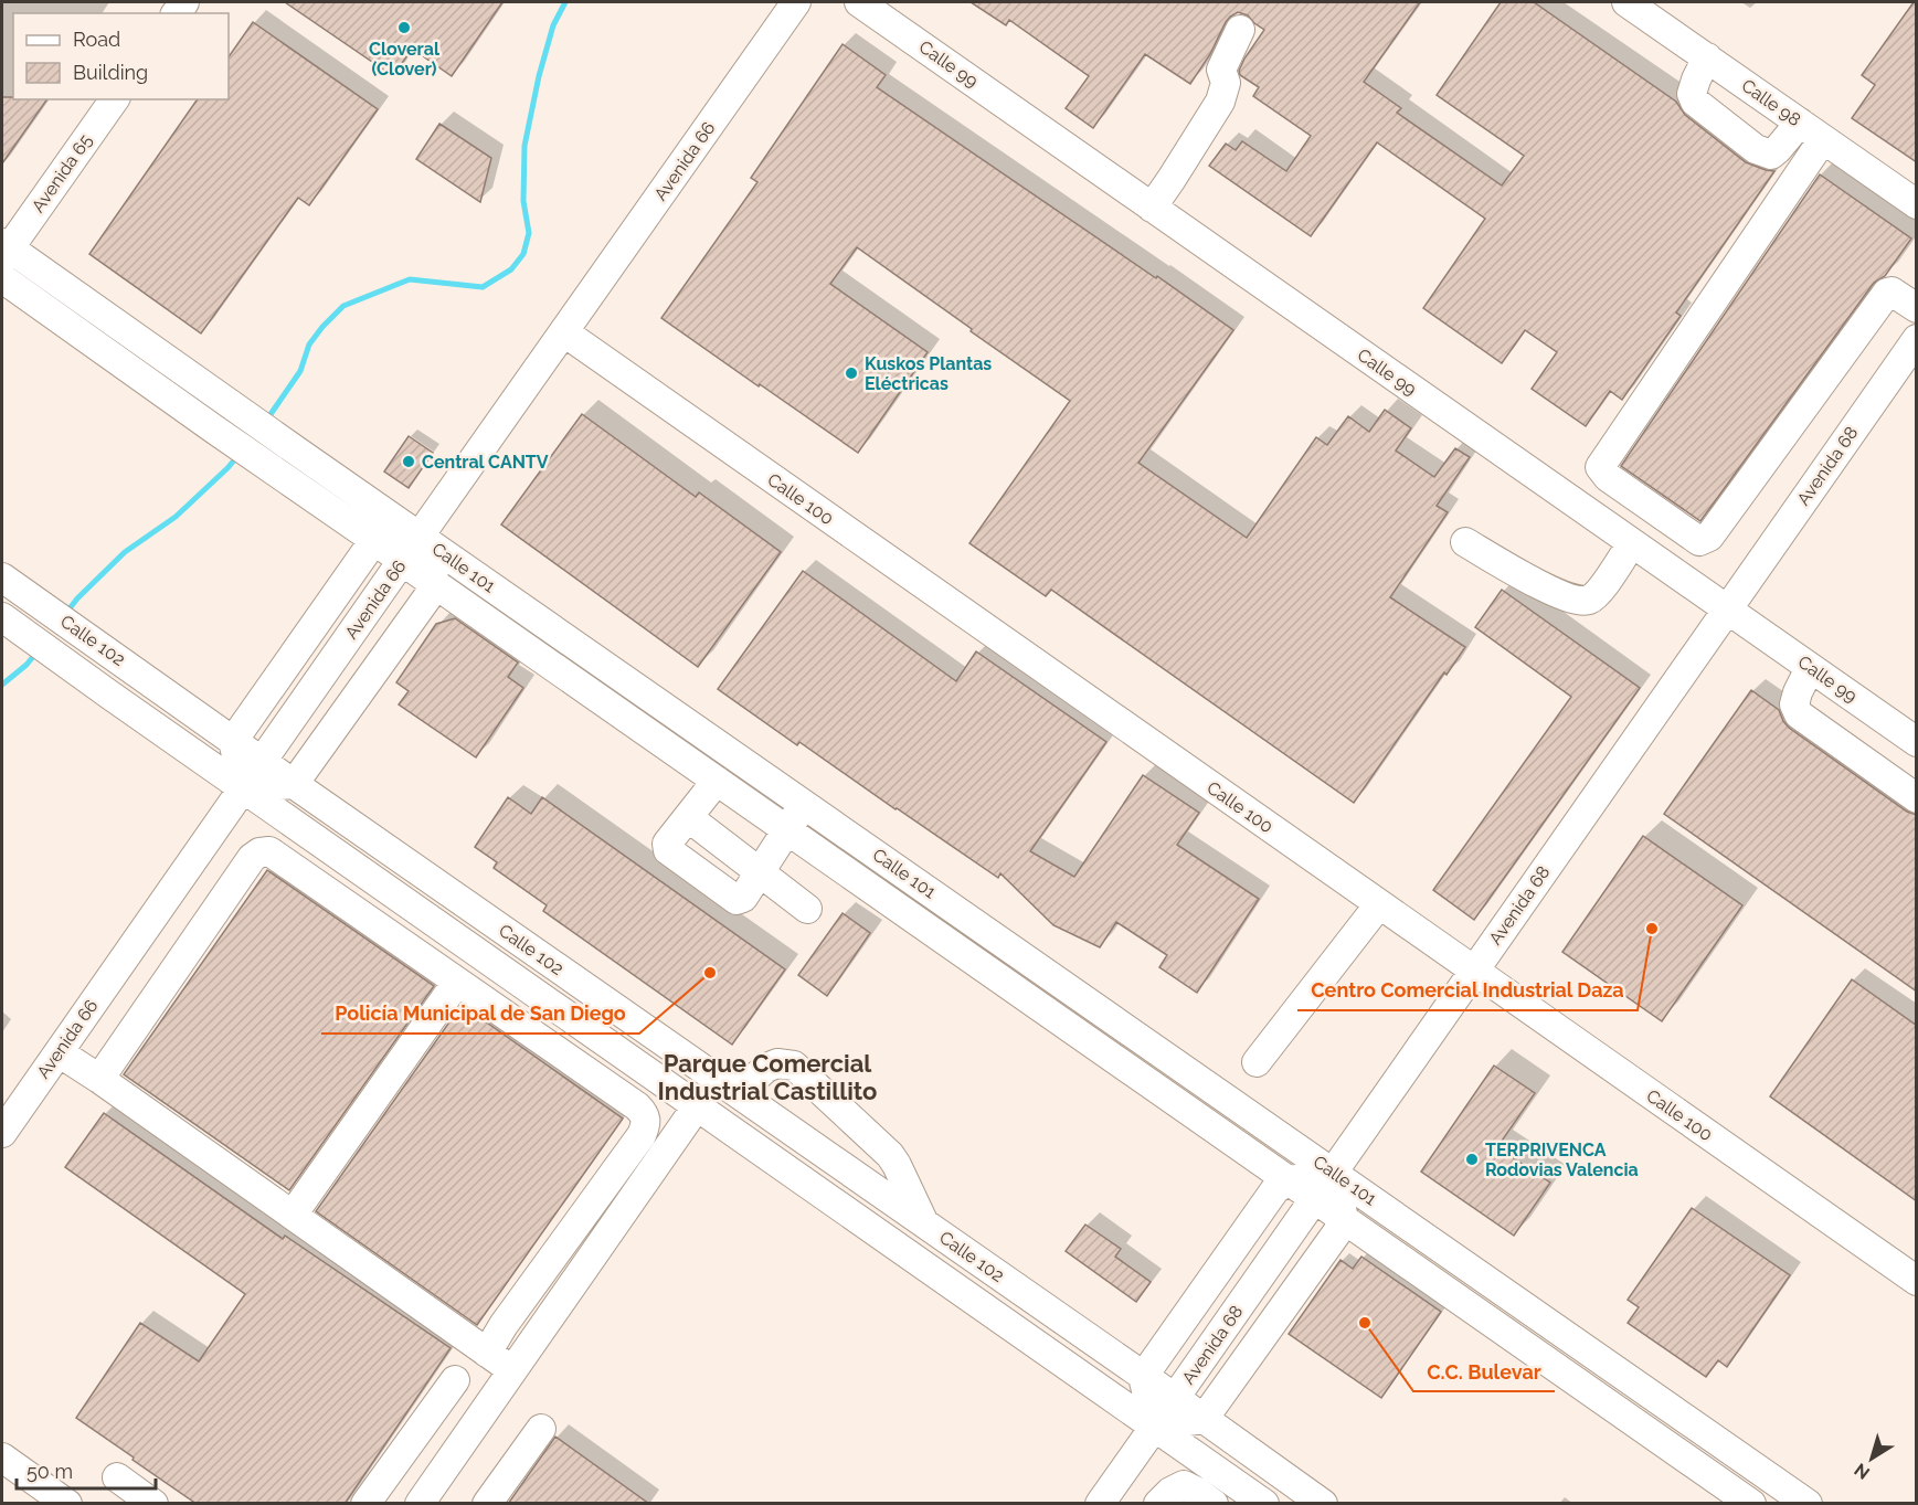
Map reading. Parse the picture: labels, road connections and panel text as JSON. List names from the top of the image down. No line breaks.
{"streets":{"street":["Calle 99","Calle 98","Avenida 66","Avenida 65","Avenida 68","Calle 100","Calle 101","Calle 102"]},"crossings":[["Calle 99","Avenida 68"],["Avenida 66","Calle 100"],["Avenida 66","Calle 101"],["Avenida 66","Calle 102"],["Avenida 65","Calle 101"],["Avenida 68","Calle 100"],["Avenida 68","Calle 101"],["Avenida 68","Calle 102"]],"districts":["Parque Comercial Industrial Castillito"],"places":["Cloveral (Clover)","Kuskos Plantas Eléctricas","Central CANTV","Centro Comercial Industrial Daza","Policía Municipal de San Diego","TERPRIVENCA Rodovias Valencia","C.C. Bulevar"],"legend":["Road","Building"],"scale_bar":"50 m","north":"bottom left"}
